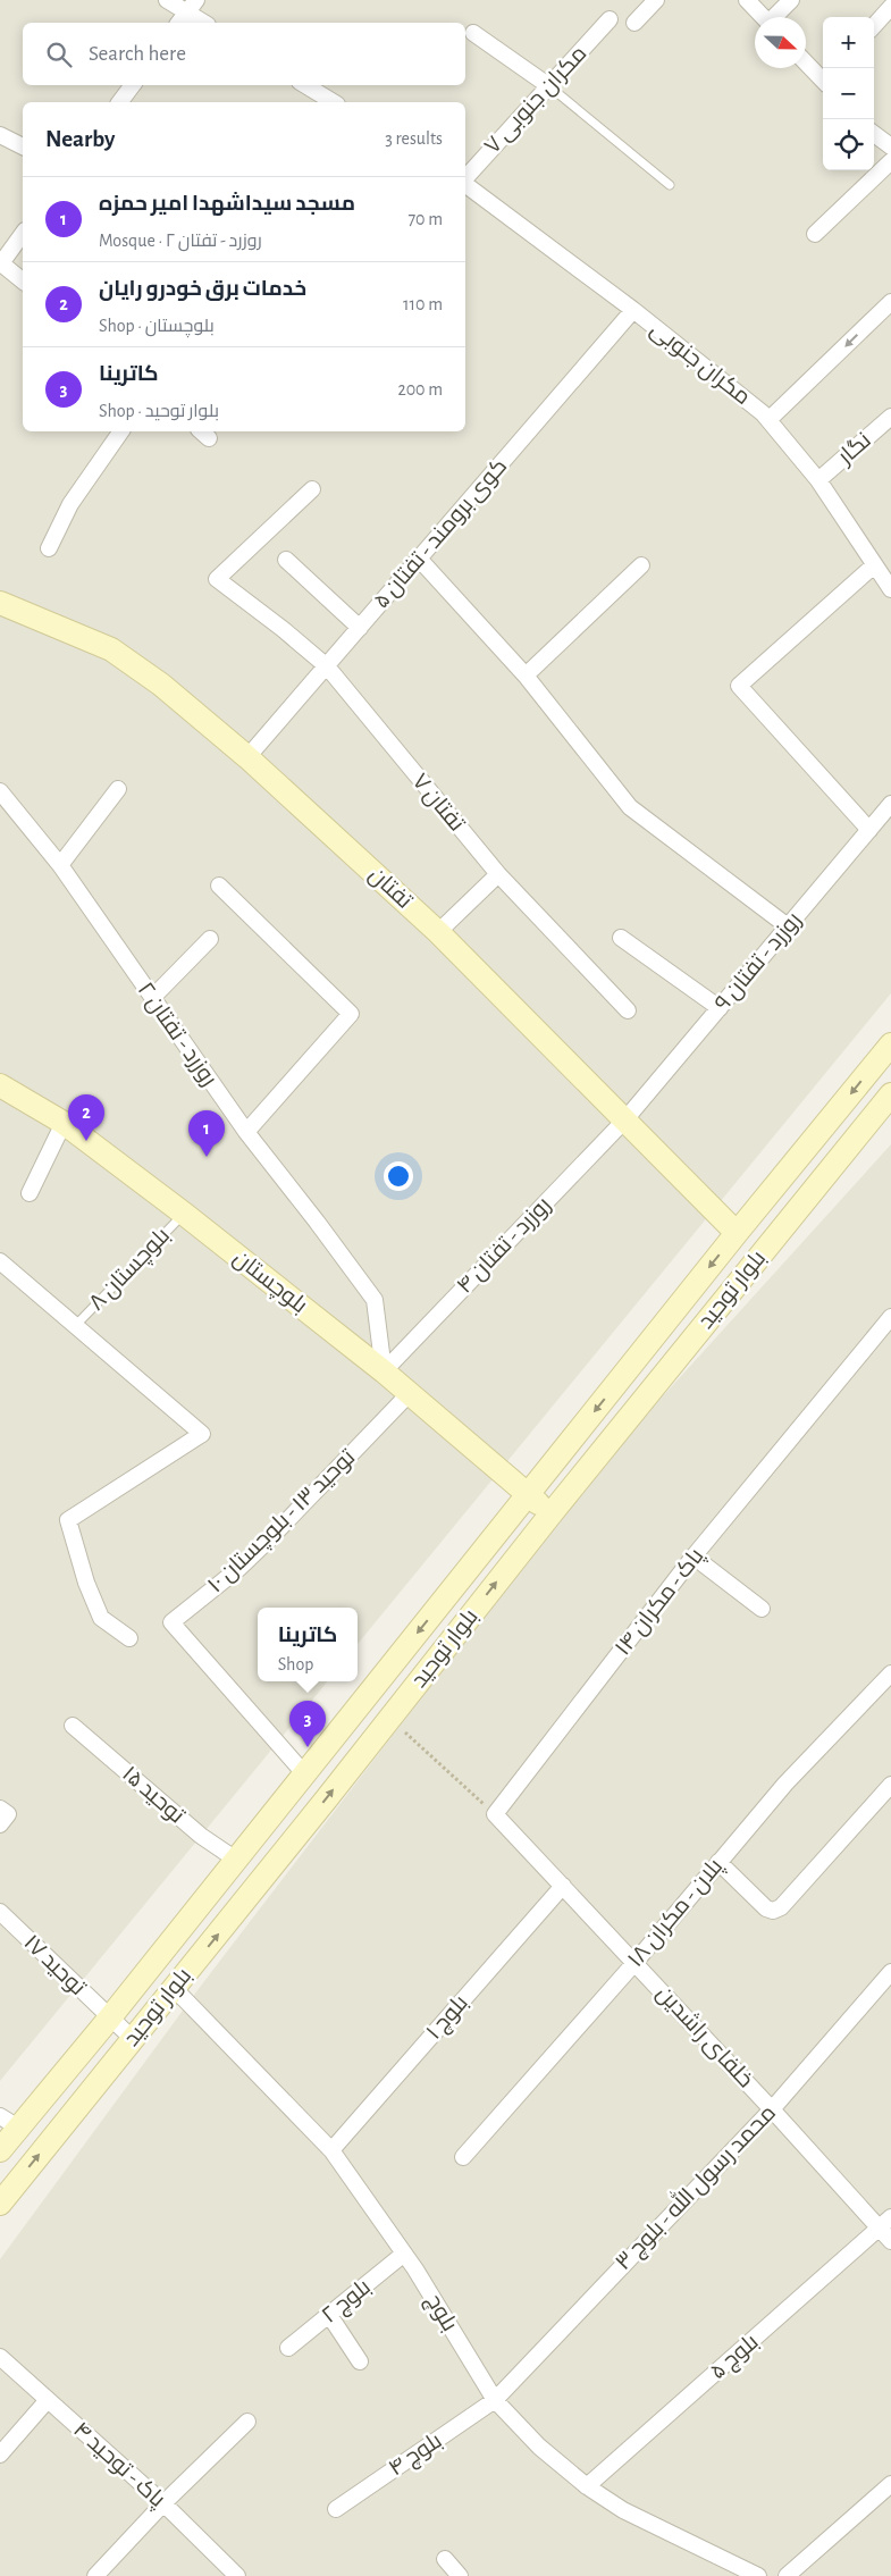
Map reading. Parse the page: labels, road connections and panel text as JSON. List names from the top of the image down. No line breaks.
{"streets":{"main road":["تفتان","بلوچستان","بلوار توحید"],"street":["مکران جنوبی ۷","مکران جنوبی","نگار","کوی برومند - تفتان ۵","تفتان ۷","روزرد - تفتان ۹","روزرد - تفتان ۲","روزرد - تفتان ۴","توحید ۱۳ - بلوچستان ۱۰","پاک - مکران ۱۴","توحید ۱۵","پلان - مکران ۱۸","توحید ۱۷","بلوچ ۱","خلفای راشدین","محمد رسول الله - بلوچ ۳","بلوچ ۲","بلوچ","بلوچ ۵","بلوچ ۴","پاک - توحید ۴"],"lane":["بلوچستان ۸"]},"crossings":[["مکران جنوبی","نگار"],["مکران جنوبی","کوی برومند - تفتان ۵"],["کوی برومند - تفتان ۵","تفتان ۷"],["کوی برومند - تفتان ۵","تفتان"],["تفتان","روزرد - تفتان ۹"],["تفتان","روزرد - تفتان ۴"],["تفتان","بلوار توحید"],["روزرد - تفتان ۹","روزرد - تفتان ۴"],["روزرد - تفتان ۲","روزرد - تفتان ۴"],["روزرد - تفتان ۲","بلوچستان"],["روزرد - تفتان ۴","بلوچستان"],["بلوچستان ۸","بلوچستان"],["بلوچستان","بلوار توحید"],["بلوچستان","توحید ۱۳ - بلوچستان ۱۰"],["بلوار توحید","توحید ۱۳ - بلوچستان ۱۰"],["بلوار توحید","توحید ۱۵"],["بلوار توحید","توحید ۱۷"],["بلوار توحید","بلوچ"],["پلان - مکران ۱۸","خلفای راشدین"],["بلوچ ۱","خلفای راشدین"],["بلوچ ۱","بلوچ"],["خلفای راشدین","محمد رسول الله - بلوچ ۳"],["خلفای راشدین","بلوچ ۵"],["محمد رسول الله - بلوچ ۳","بلوچ"],["محمد رسول الله - بلوچ ۳","بلوچ ۴"],["بلوچ ۲","بلوچ"],["بلوچ","بلوچ ۵"],["بلوچ","بلوچ ۴"]],"north":"right","page":{"map_buttons":["+","−"],"search":"Search here","heading":["Nearby","3 results"],"list":[{"mark":"1","name":"مسجد سیداشهدا امیر حمزه","note":"Mosque · روزرد - تفتان ۲","value":"70 m"},{"mark":"2","name":"خدمات برق خودرو رایان","note":"Shop · بلوچستان","value":"110 m"},{"mark":"3","name":"کاترینا","note":"Shop · بلوار توحید","value":"200 m"}],"pins":["2","1","3"],"popup":["کاترینا","Shop"]}}
